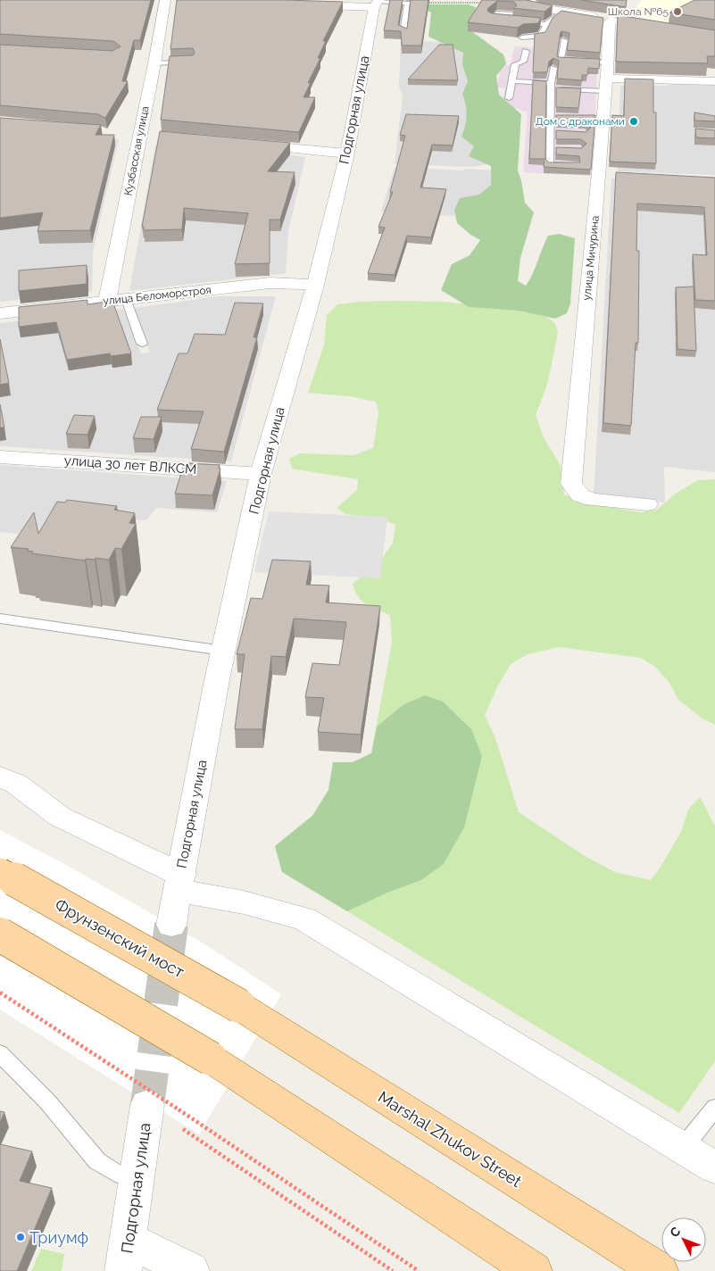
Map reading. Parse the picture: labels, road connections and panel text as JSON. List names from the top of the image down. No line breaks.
{"streets":{"main road":["Фрунзенский мост","Marshal Zhukov Street"],"street":["Подгорная улица","Кузбасская улица","улица Мичурина","улица Беломорстроя","улица 30 лет ВЛКСМ"]},"crossings":[["Подгорная улица","улица Беломорстроя"],["Подгорная улица","улица 30 лет ВЛКСМ"],["Кузбасская улица","улица Беломорстроя"],["Фрунзенский мост","Marshal Zhukov Street"]],"places":["Школа №65","Дом с драконами","Триумф"],"north":"top left"}
